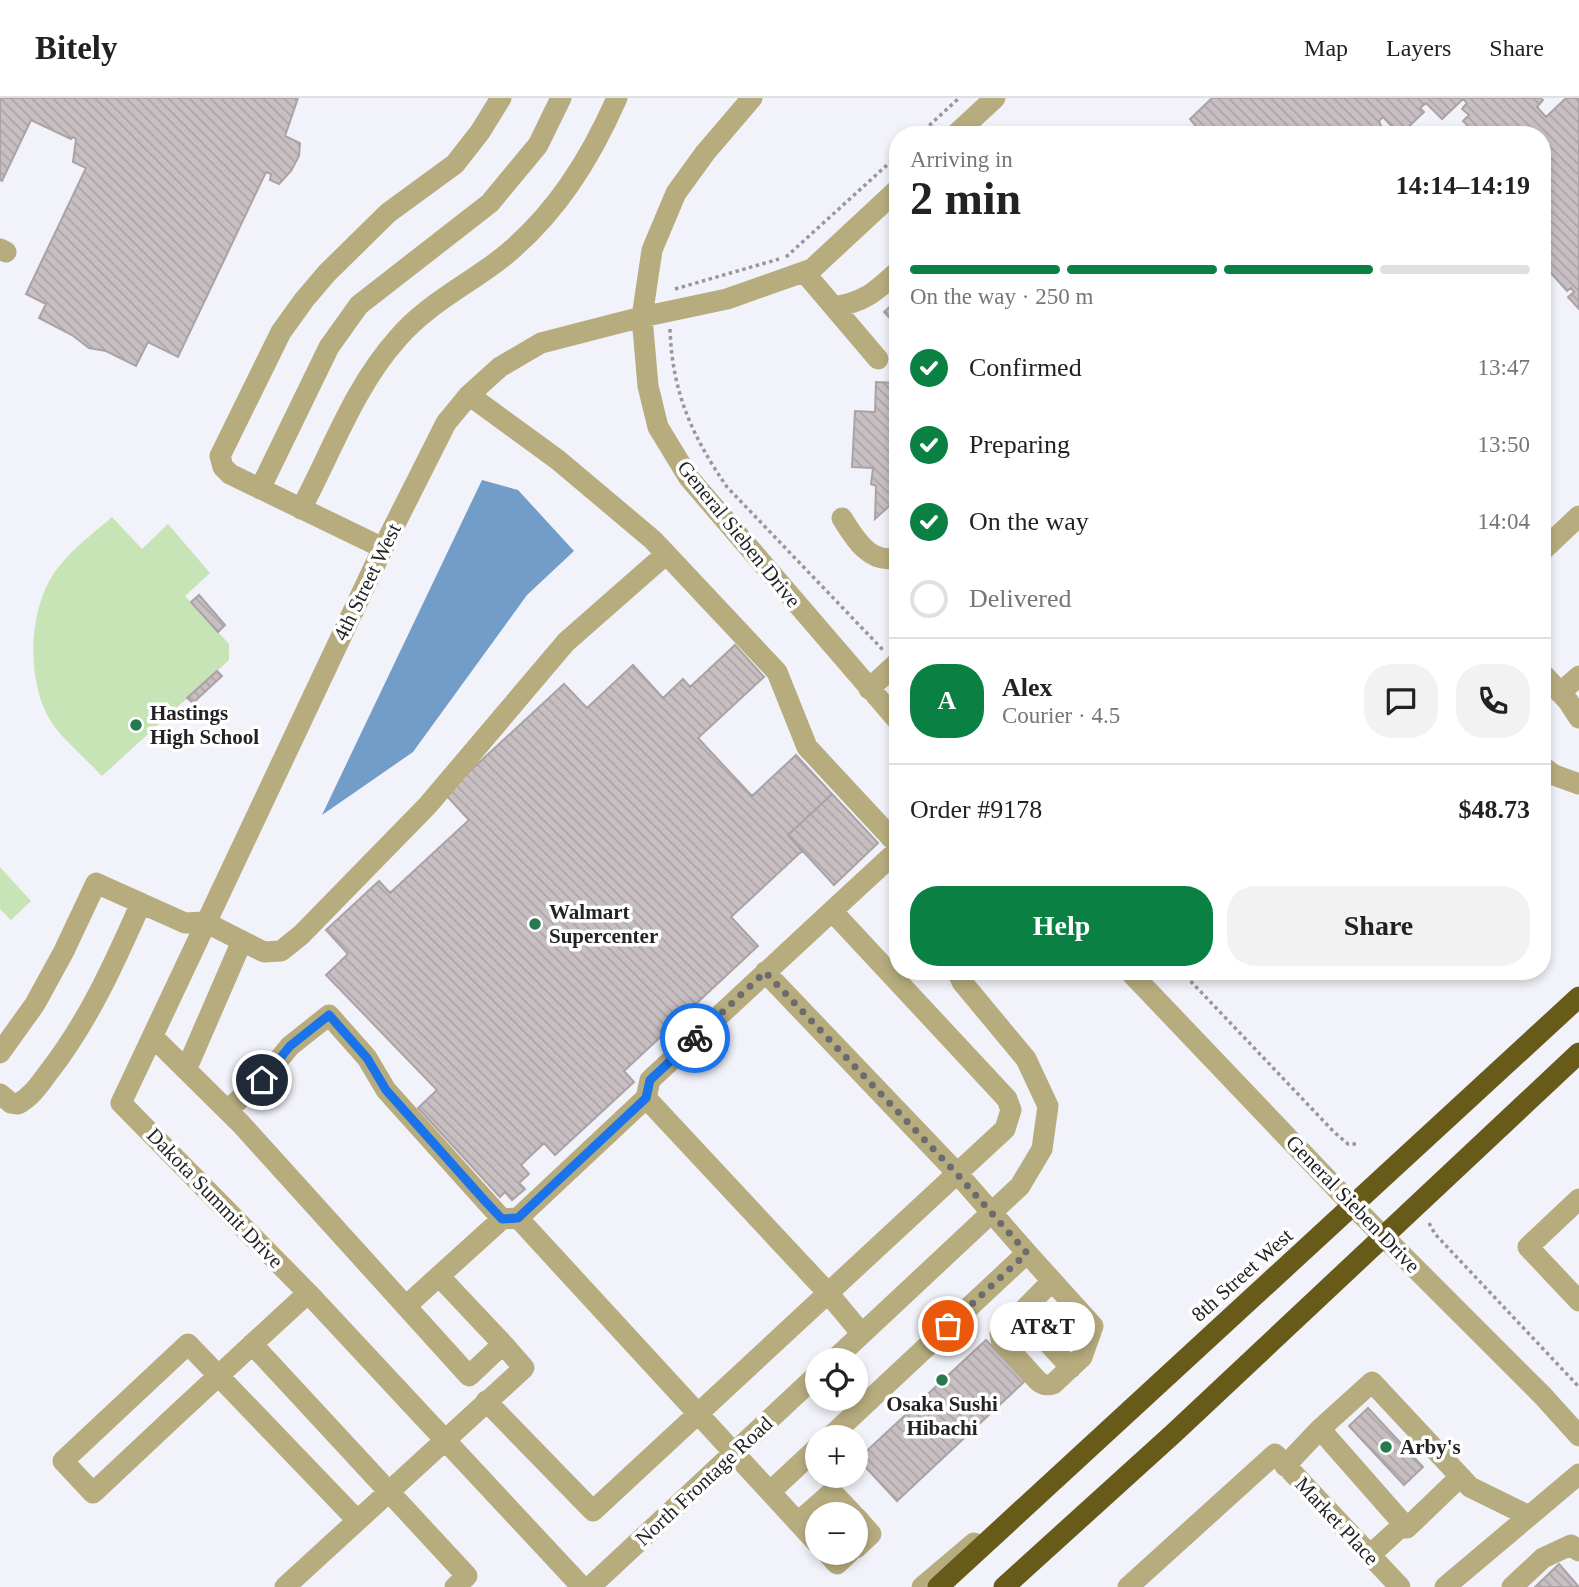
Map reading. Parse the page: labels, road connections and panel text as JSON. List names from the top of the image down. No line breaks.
{"streets":{"highway":["8th Street West"],"street":["General Sieben Drive","4th Street West","Dakota Summit Drive","North Frontage Road","Market Place"]},"crossings":[["General Sieben Drive","4th Street West"],["General Sieben Drive","8th Street West"],["4th Street West","Dakota Summit Drive"]],"places":["Hastings High School","Walmart Supercenter","AT&T","Osaka Sushi Hibachi","Arby's"],"page":{"header":"Bitely","nav":["Map","Layers","Share"],"heading":["2 min","Arriving in","14:14–14:19"],"panel":["Alex","Courier · 4.5","Order #9178","$48.73"],"bar":"On the way · 250 m","list":[["Confirmed","13:47"],["Preparing","13:50"],["On the way","14:04"],"Delivered"],"round":"A","buttons":["Help","Share"],"bubble":"AT&T","map_buttons":["+","−"]}}
